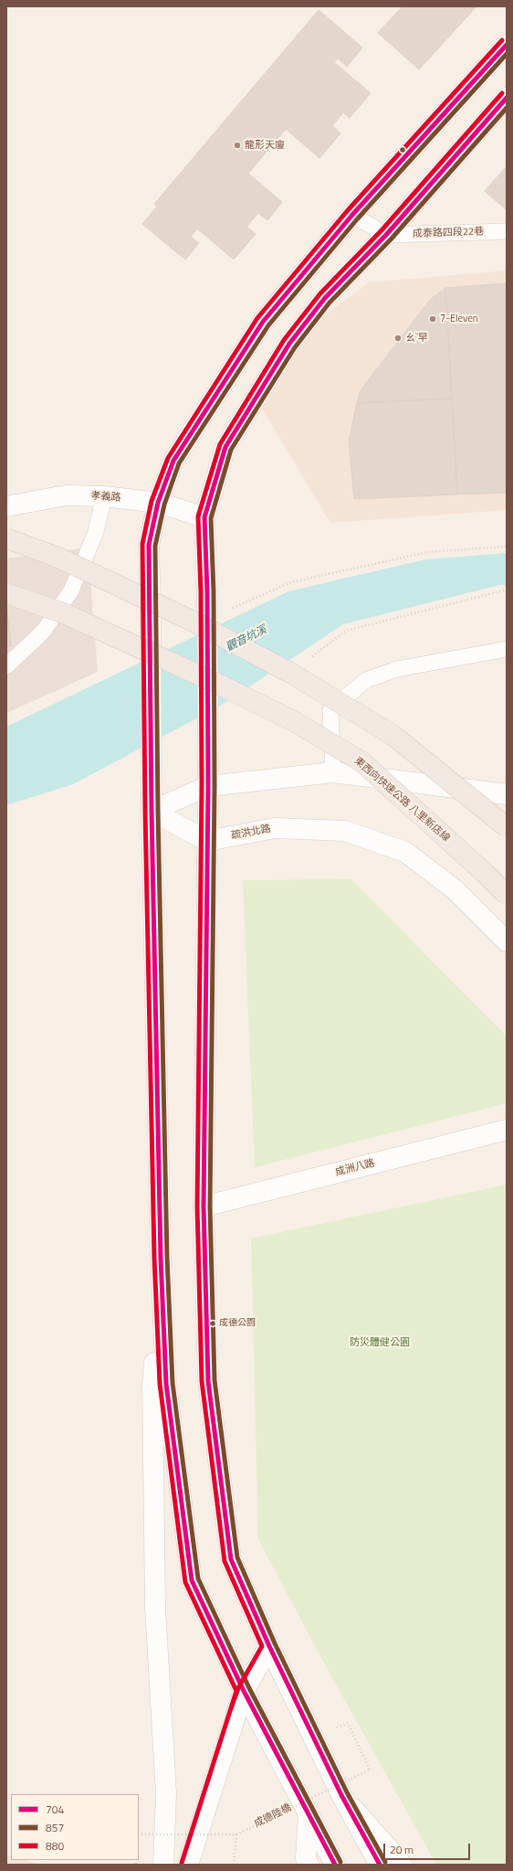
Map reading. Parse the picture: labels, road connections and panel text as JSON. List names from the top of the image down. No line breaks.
{"streets":{"highway":["東西向快速公路 八里新店線"],"main road":["孝義路","疏洪北路","成洲八路"],"lane":["成泰路四段22巷"],"path":["成德陸橋"]},"water":["觀音坑溪"],"parks":["防災體健公園"],"places":["龍形天廈","7-Eleven","ㄠˇ早","成德公園"],"lines":["transit line 880","transit line 704","transit line 857"],"legend":["704","857","880"],"scale_bar":"20 m"}
